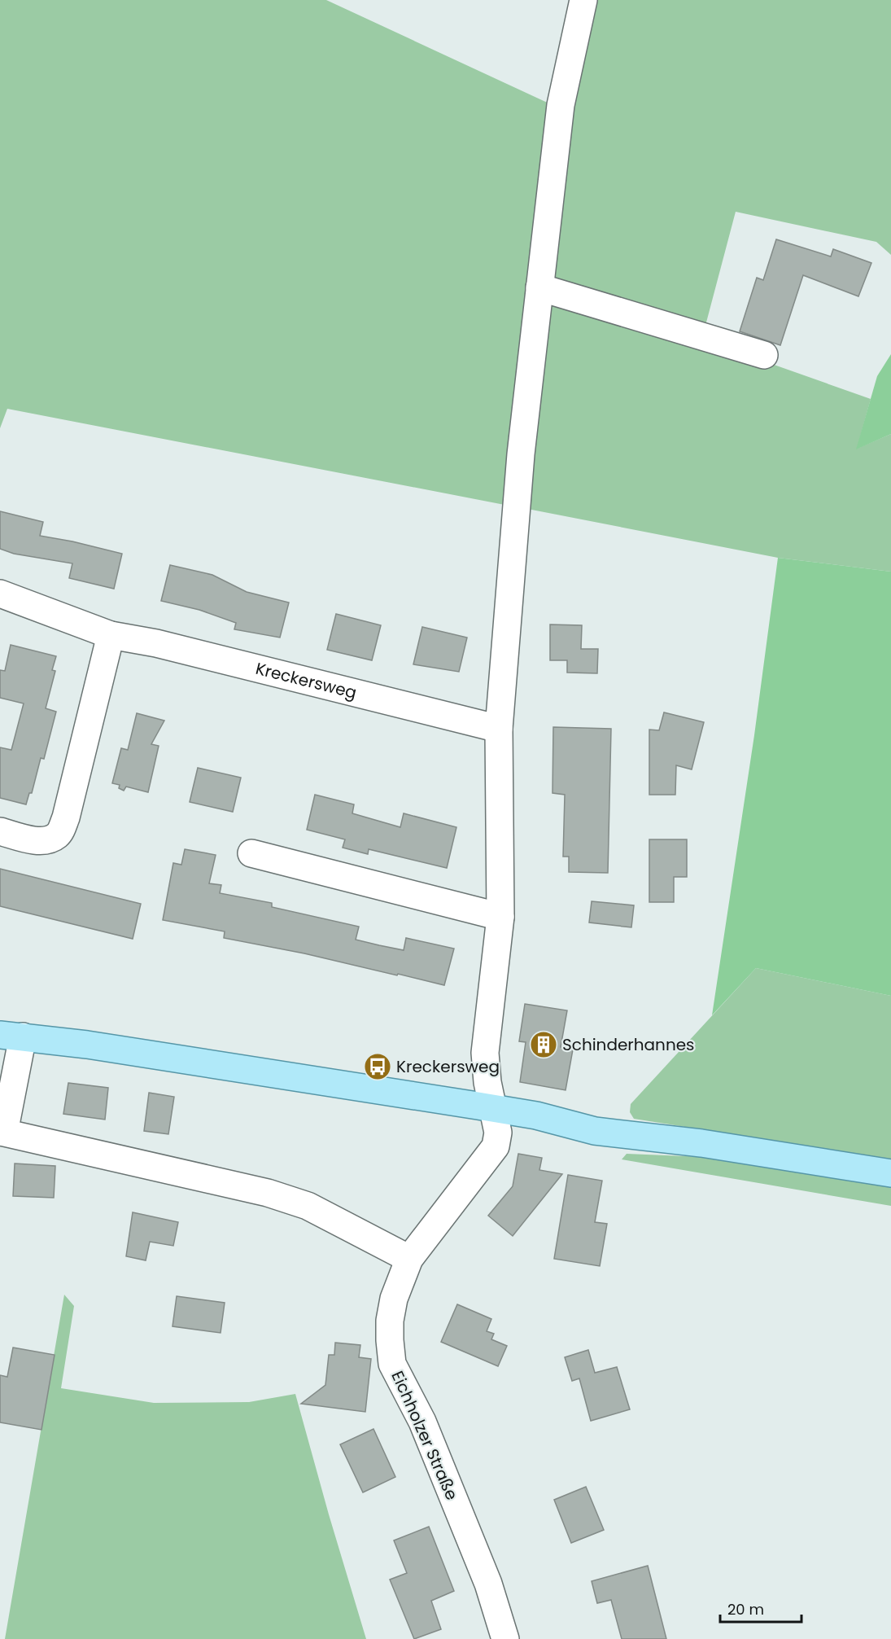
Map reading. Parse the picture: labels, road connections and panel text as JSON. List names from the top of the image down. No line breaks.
{"streets":{"street":["Kreckersweg","Eichholzer Straße"]},"places":{"building":["Schinderhannes"],"bus stop":["Kreckersweg"]},"scale_bar":"20 m"}
